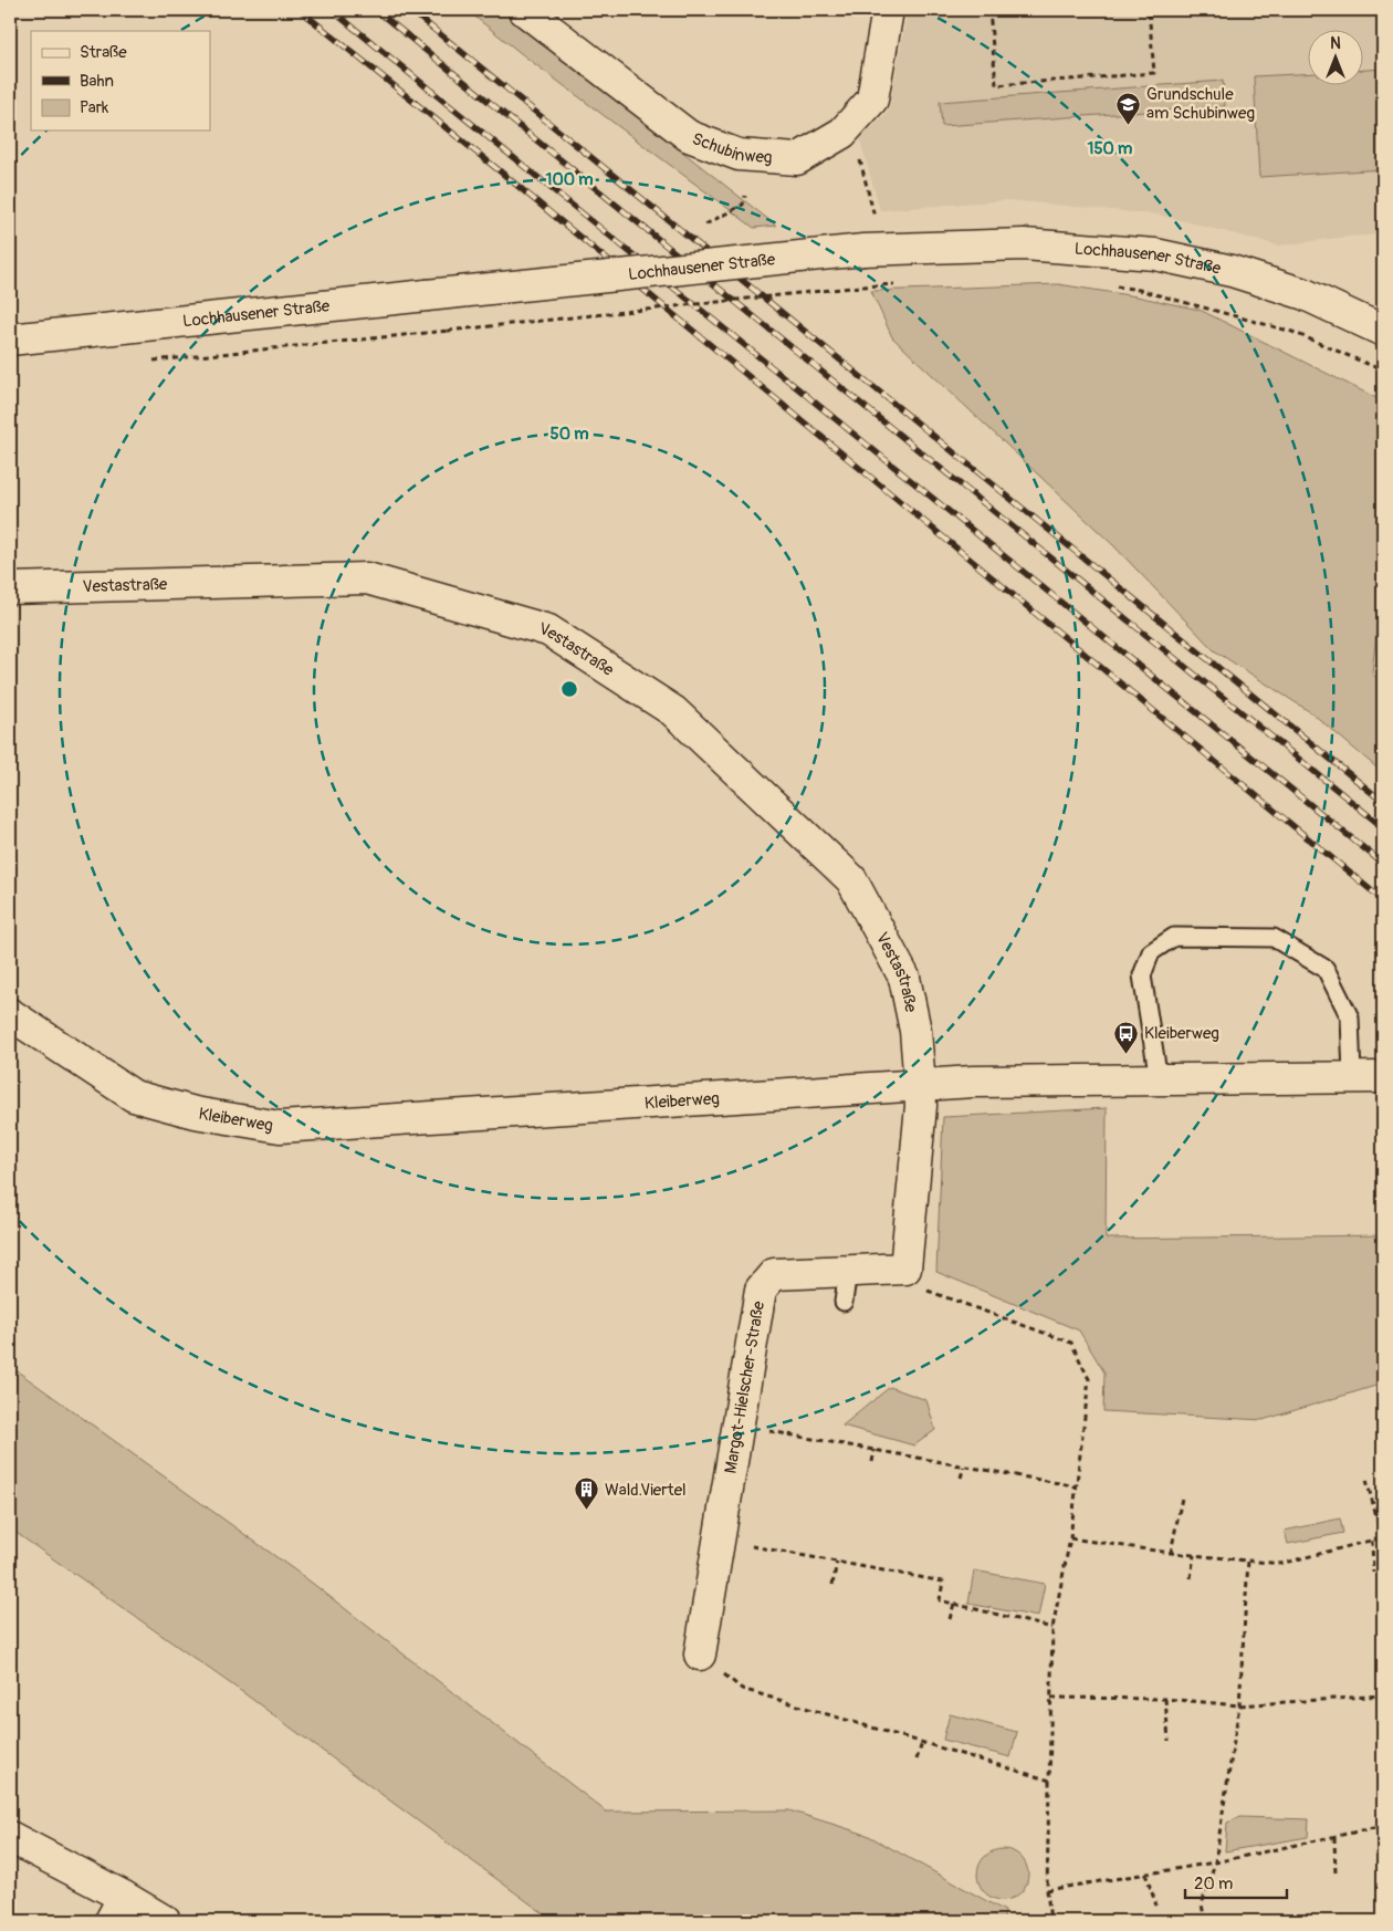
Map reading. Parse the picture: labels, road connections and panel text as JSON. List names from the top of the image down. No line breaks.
{"streets":{"main road":["Schubinweg","Lochhausener Straße","Vestastraße","Kleiberweg","Margot-Hielscher-Straße"]},"crossings":[["Vestastraße","Kleiberweg"]],"places":{"school or university":["Grundschule am Schubinweg"],"bus stop":["Kleiberweg"],"building":["Wald.Viertel"]},"legend":["Straße","Bahn","Park"],"scale_bar":"20 m","north":"top","rings":["150 m","100 m","50 m"]}
